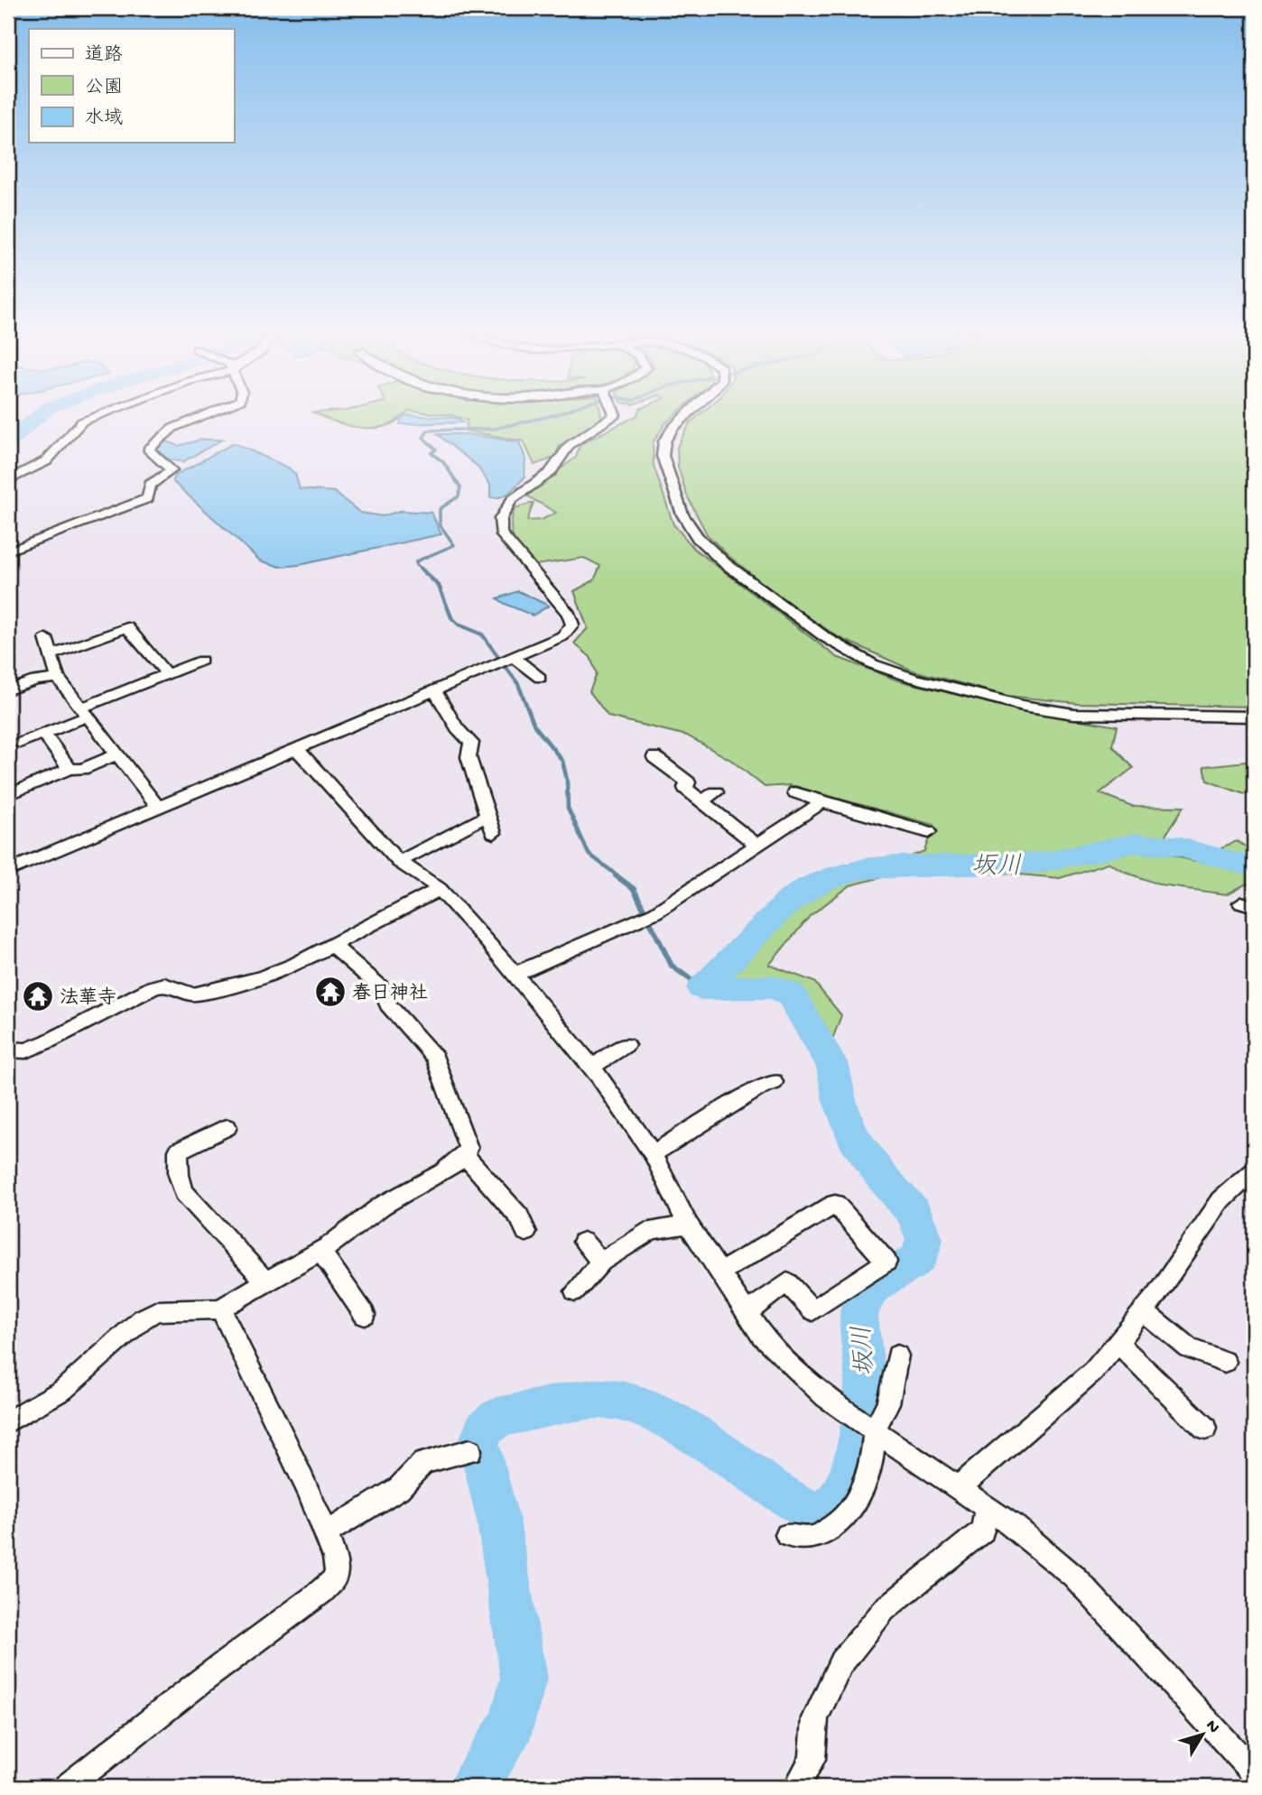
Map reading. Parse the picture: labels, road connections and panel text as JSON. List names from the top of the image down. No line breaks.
{"water":["坂川"],"places":{"temple":["春日神社","法華寺"]},"legend":["道路","公園","水域"],"north":"top right"}
